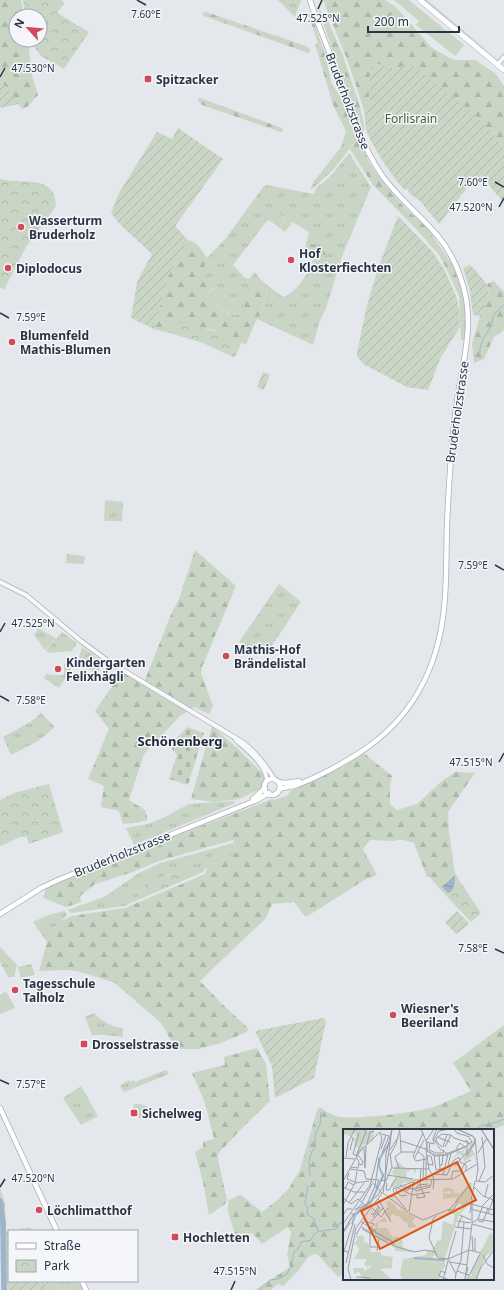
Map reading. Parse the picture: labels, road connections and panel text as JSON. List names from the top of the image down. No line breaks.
{"streets":{"main road":["Bruderholzstrasse"]},"districts":["Schönenberg"],"parks":["Forlisrain"],"places":{"transit":["Spitzacker","Drosselstrasse","Sichelweg","Hochletten"],"other":["Wasserturm Bruderholz","Hof Klosterfiechten","Diplodocus","Blumenfeld Mathis-Blumen","Mathis-Hof Brändelistal","Kindergarten Felixhägli","Tagesschule Talholz","Wiesner's Beeriland","Löchlimatthof"]},"legend":["Straße","Park"],"scale_bar":"200 m","north":"top left","coordinates":["7.60°E","47.525°N","47.530°N","47.520°N","7.59°E","7.58°E","47.515°N","7.57°E"]}
